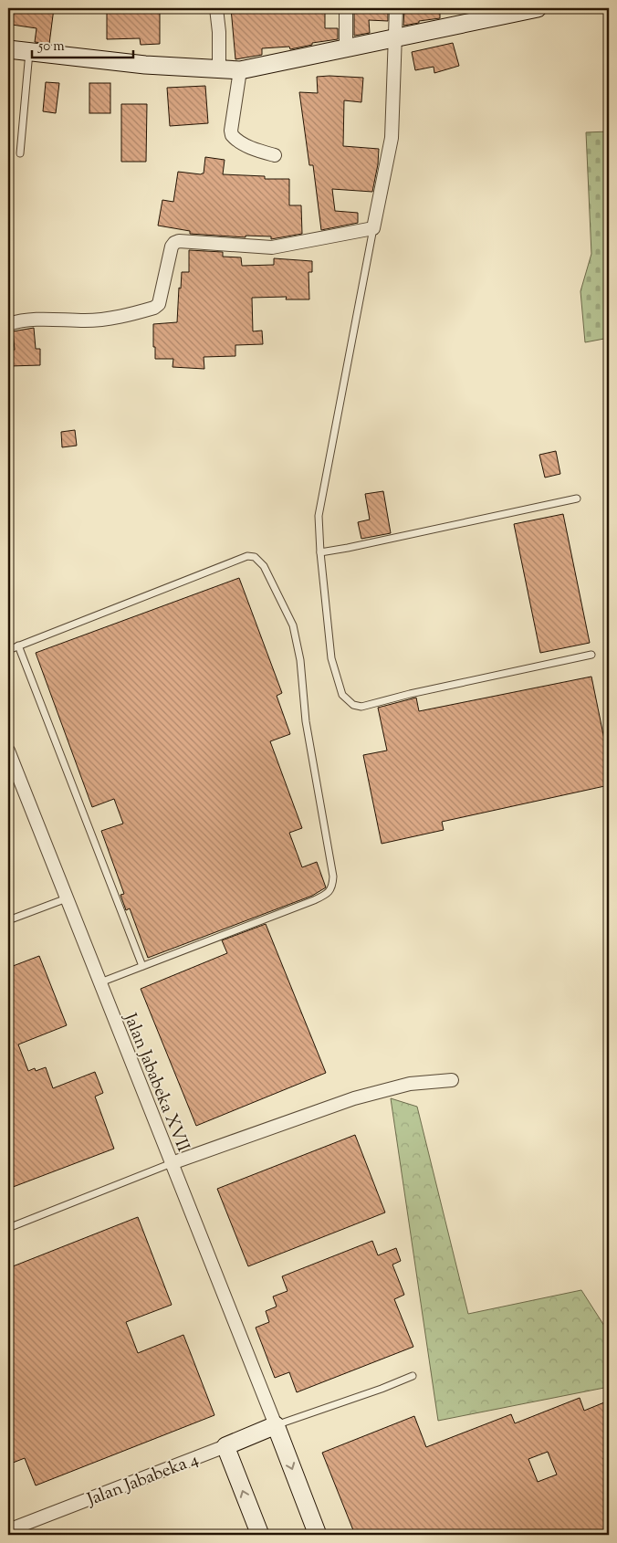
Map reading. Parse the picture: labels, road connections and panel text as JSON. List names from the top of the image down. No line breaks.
{"streets":{"main road":["Jalan Jababeka 4"],"street":["Jalan Jababeka XVII"]},"crossings":[["Jalan Jababeka XVII","Jalan Jababeka 4"]],"scale_bar":"50 m"}
